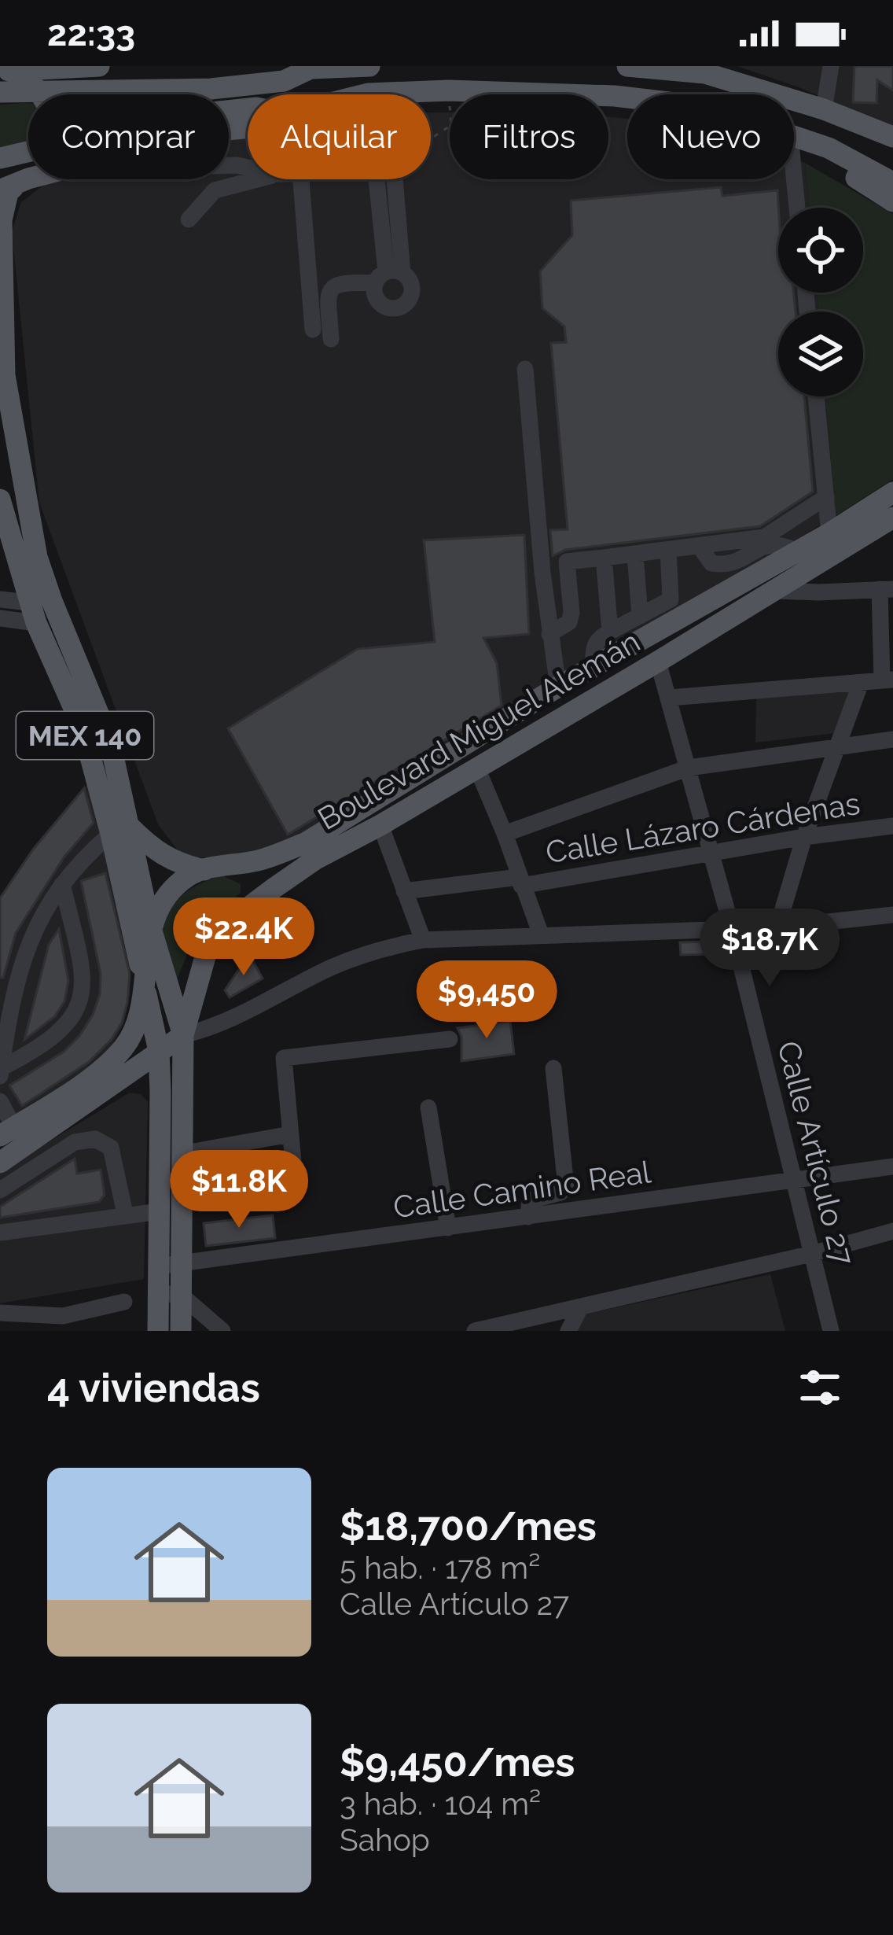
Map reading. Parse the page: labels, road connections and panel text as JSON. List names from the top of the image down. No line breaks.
{"streets":{"main road":["Boulevard Miguel Alemán","MEX 140"],"street":["Calle Lázaro Cárdenas","Calle Artículo 27","Calle Camino Real"]},"crossings":[["Boulevard Miguel Alemán","MEX 140"],["Boulevard Miguel Alemán","Calle Artículo 27"],["MEX 140","Calle Camino Real"],["Calle Lázaro Cárdenas","Calle Artículo 27"],["Calle Artículo 27","Calle Camino Real"]],"page":{"status":"22:33","chip":["Comprar","Alquilar","Filtros","Nuevo"],"price":["$22.4K","$18.7K","$9,450","$11.8K"],"heading":"4 viviendas","list":[{"name":"$18,700/mes","note":"5 hab. · 178 m² · Calle Artículo 27"},{"name":"$9,450/mes","note":"3 hab. · 104 m² · Sahop"}]}}
